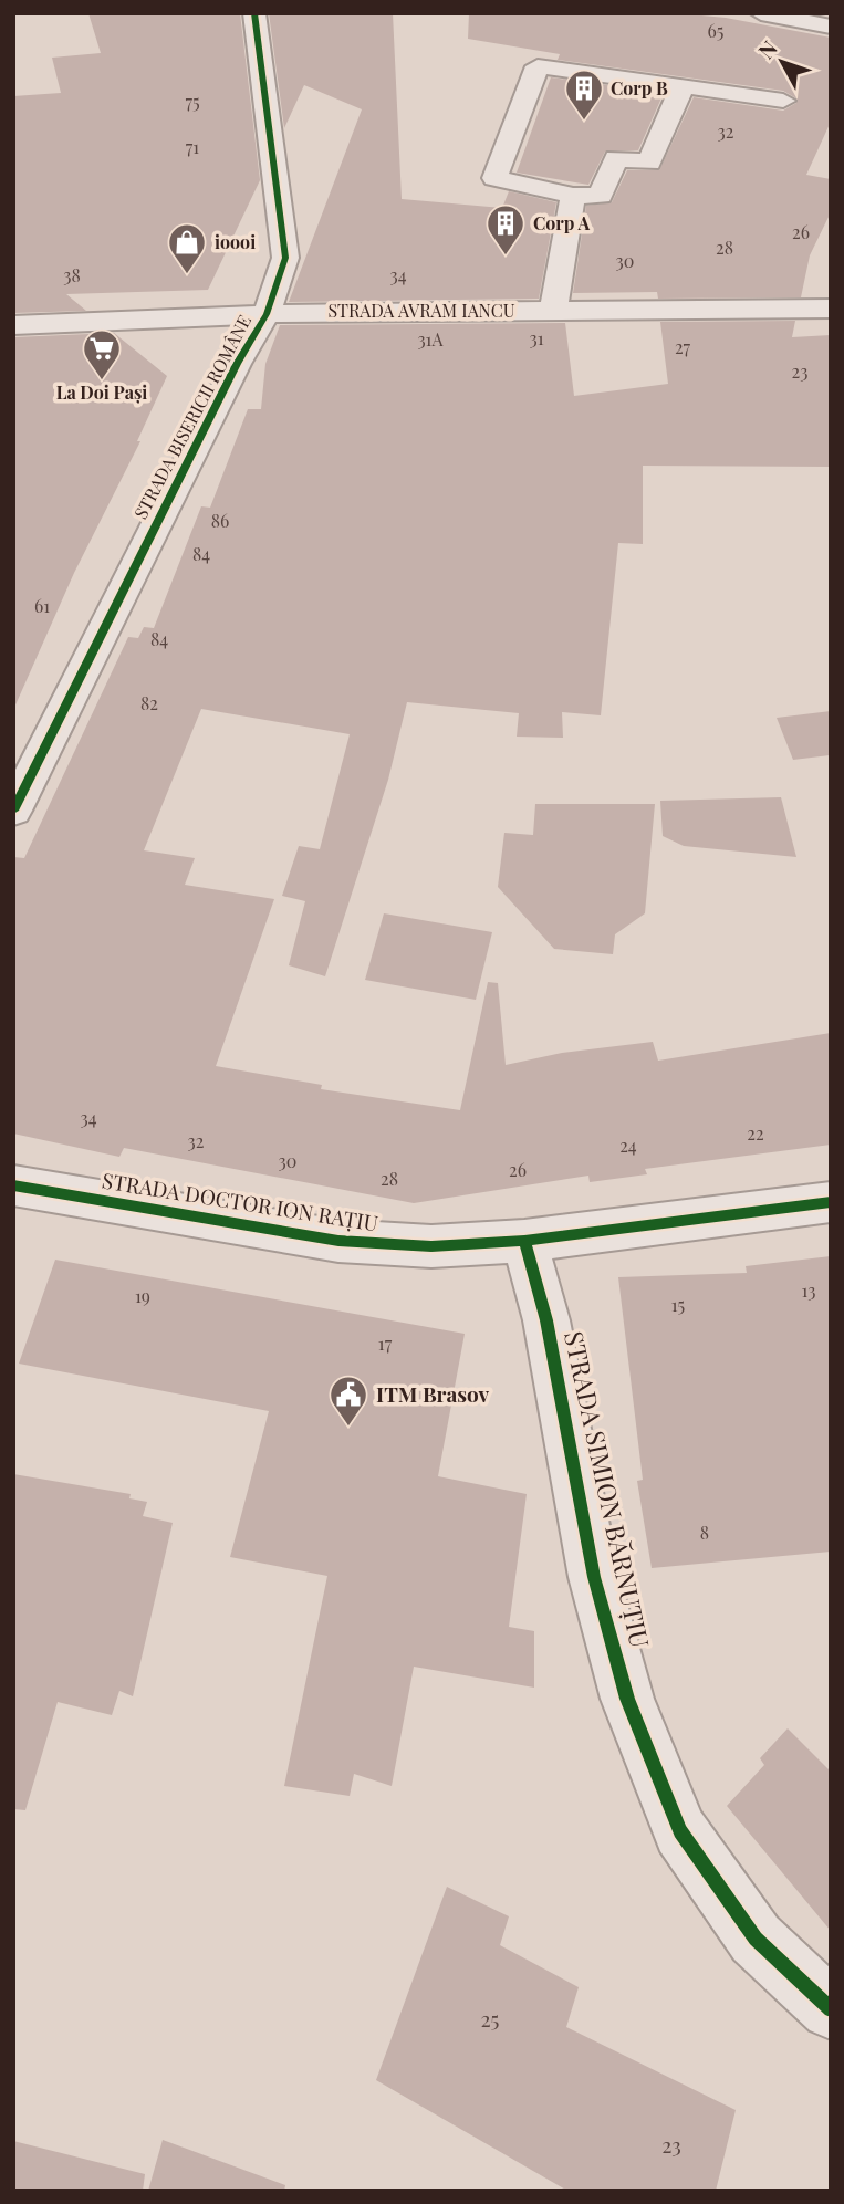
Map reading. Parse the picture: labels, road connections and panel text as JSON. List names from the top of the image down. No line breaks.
{"streets":{"street":["STRADA AVRAM IANCU","STRADA BISERICII ROMÂNE","STRADA DOCTOR ION RAȚIU","STRADA SIMION BĂRNUȚIU"]},"crossings":[["STRADA AVRAM IANCU","STRADA BISERICII ROMÂNE"],["STRADA DOCTOR ION RAȚIU","STRADA SIMION BĂRNUȚIU"]],"places":{"building":["Corp B","Corp A"],"shop":["ioooi"],"supermarket":["La Doi Pași"],"public building":["ITM Brasov"]},"house_numbers":["65","75","32","71","26","28","30","38","34","31","31A","27","23","86","84","61","84","82","34","22","32","24","30","26","28","13","19","15","17","8","25","23"],"north":"top left"}
